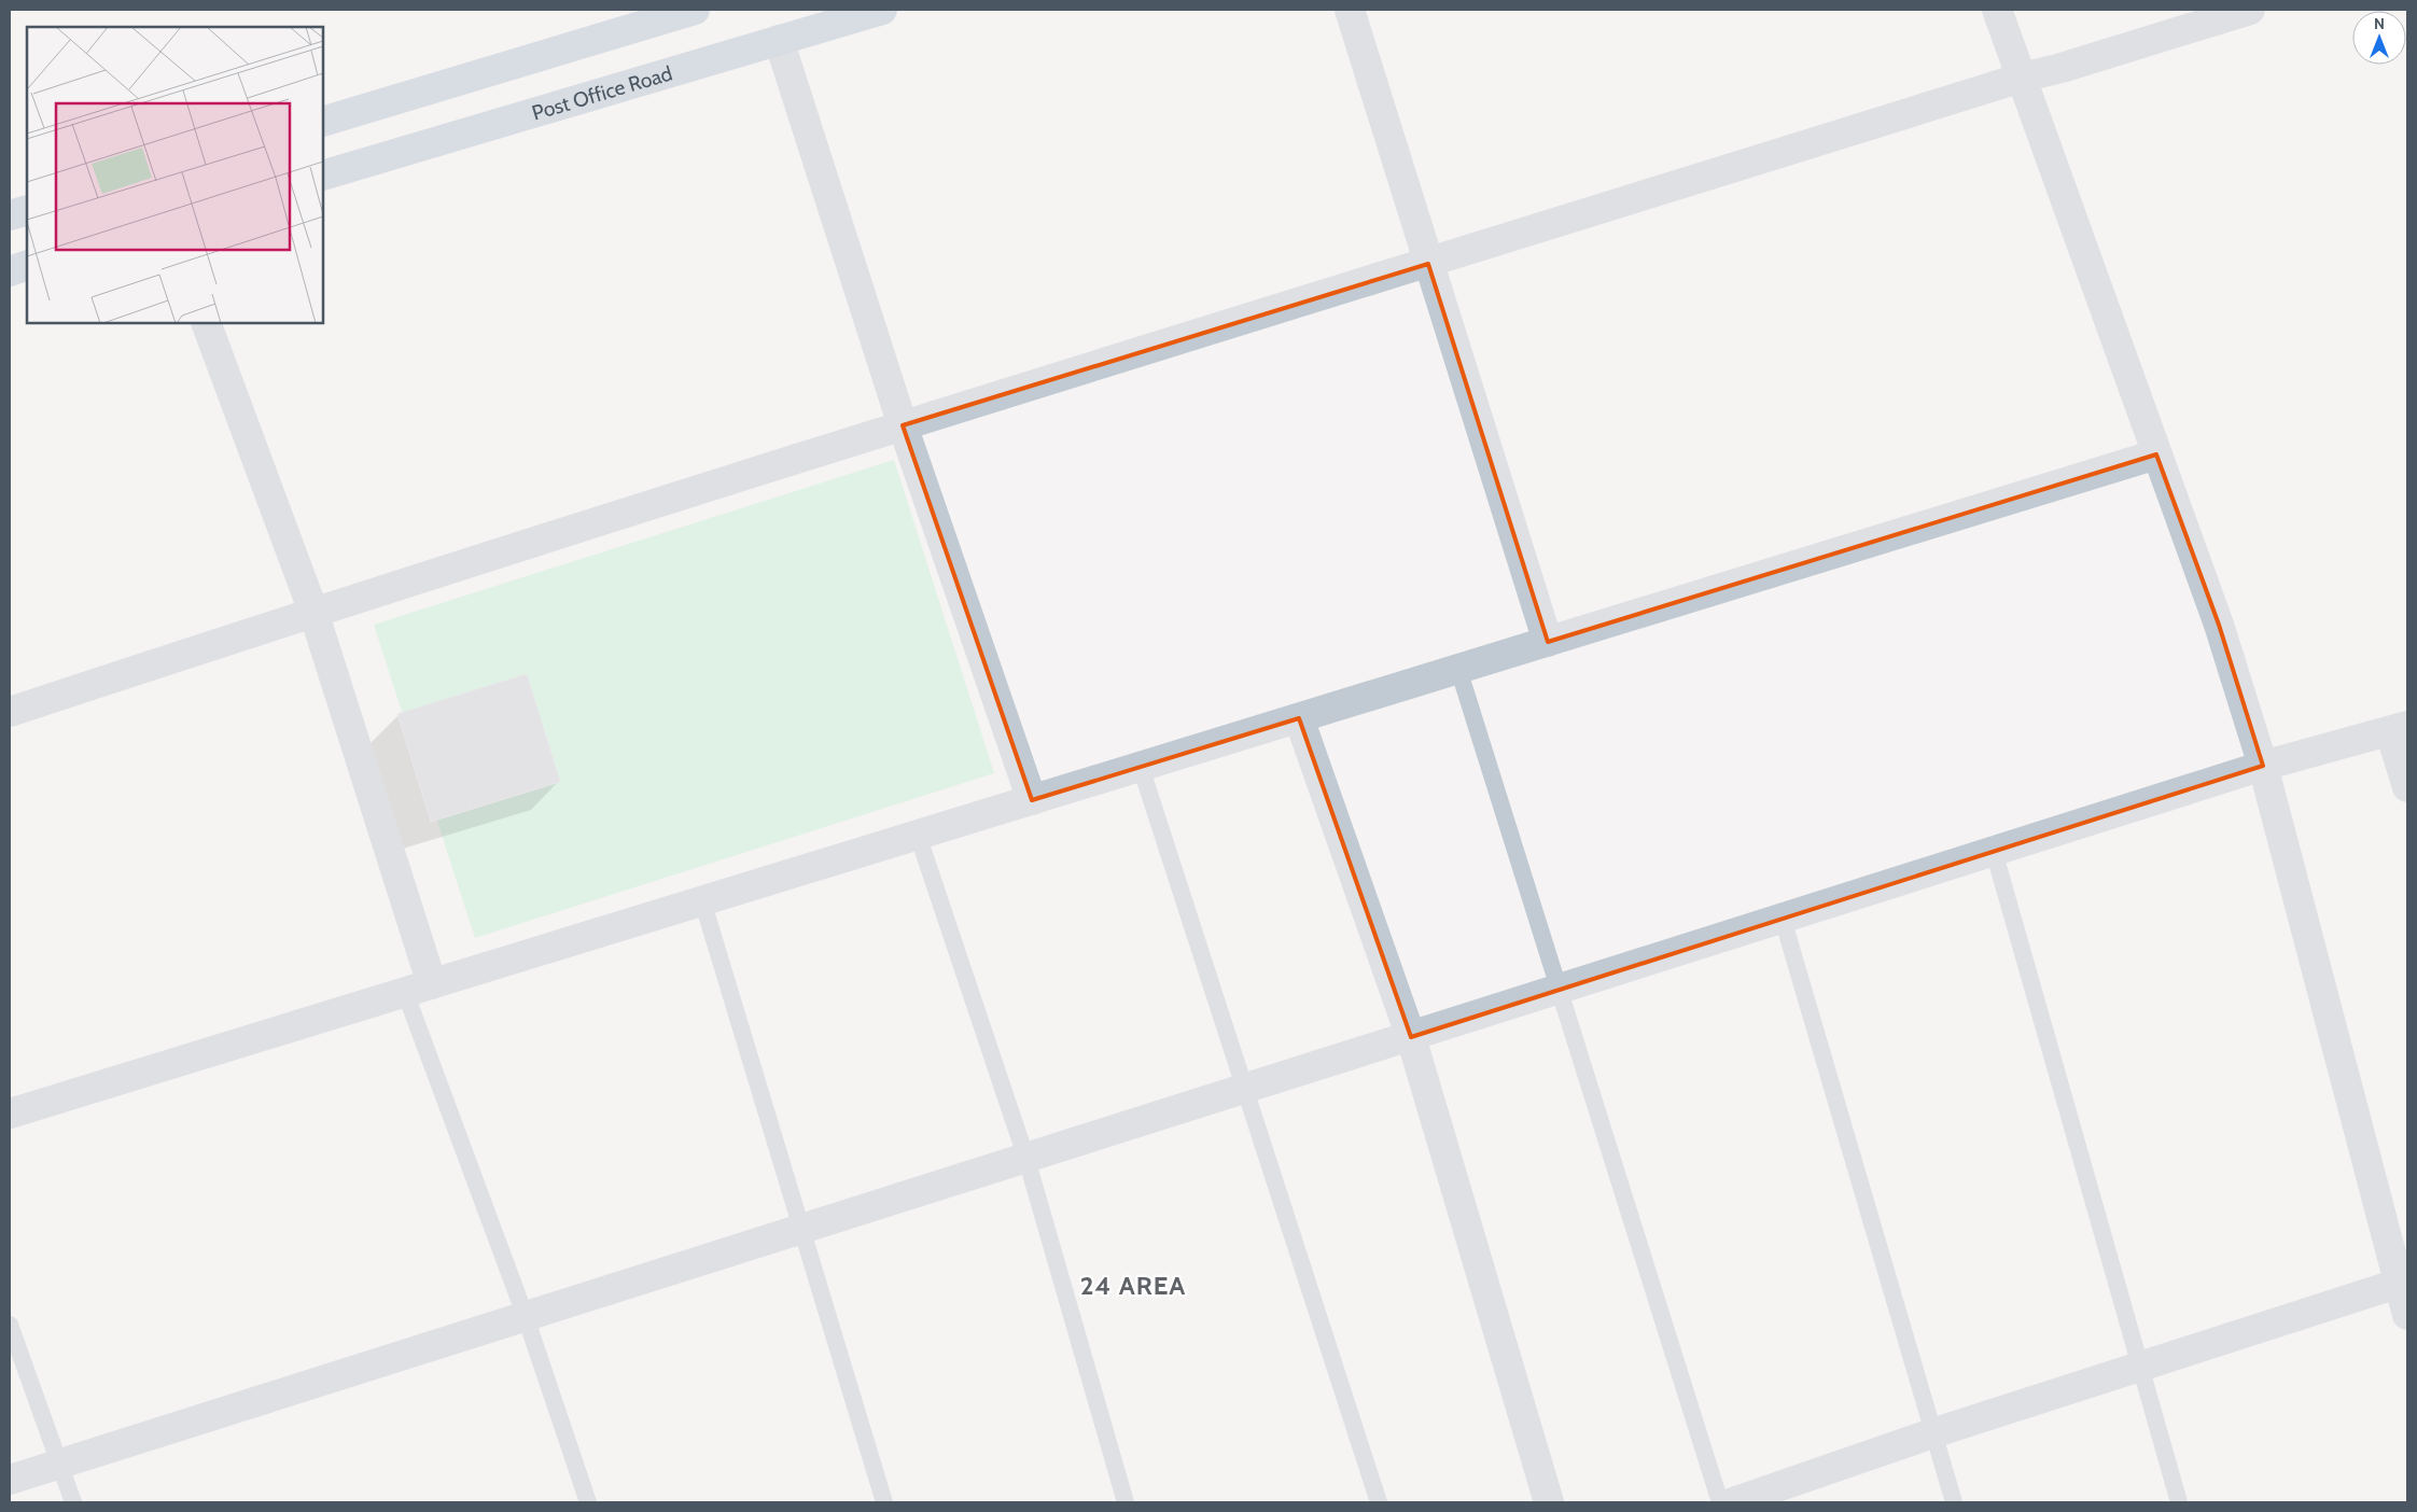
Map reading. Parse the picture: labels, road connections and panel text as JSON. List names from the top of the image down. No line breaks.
{"streets":{"main road":["Post Office Road"]},"districts":["24 AREA"],"north":"top"}
